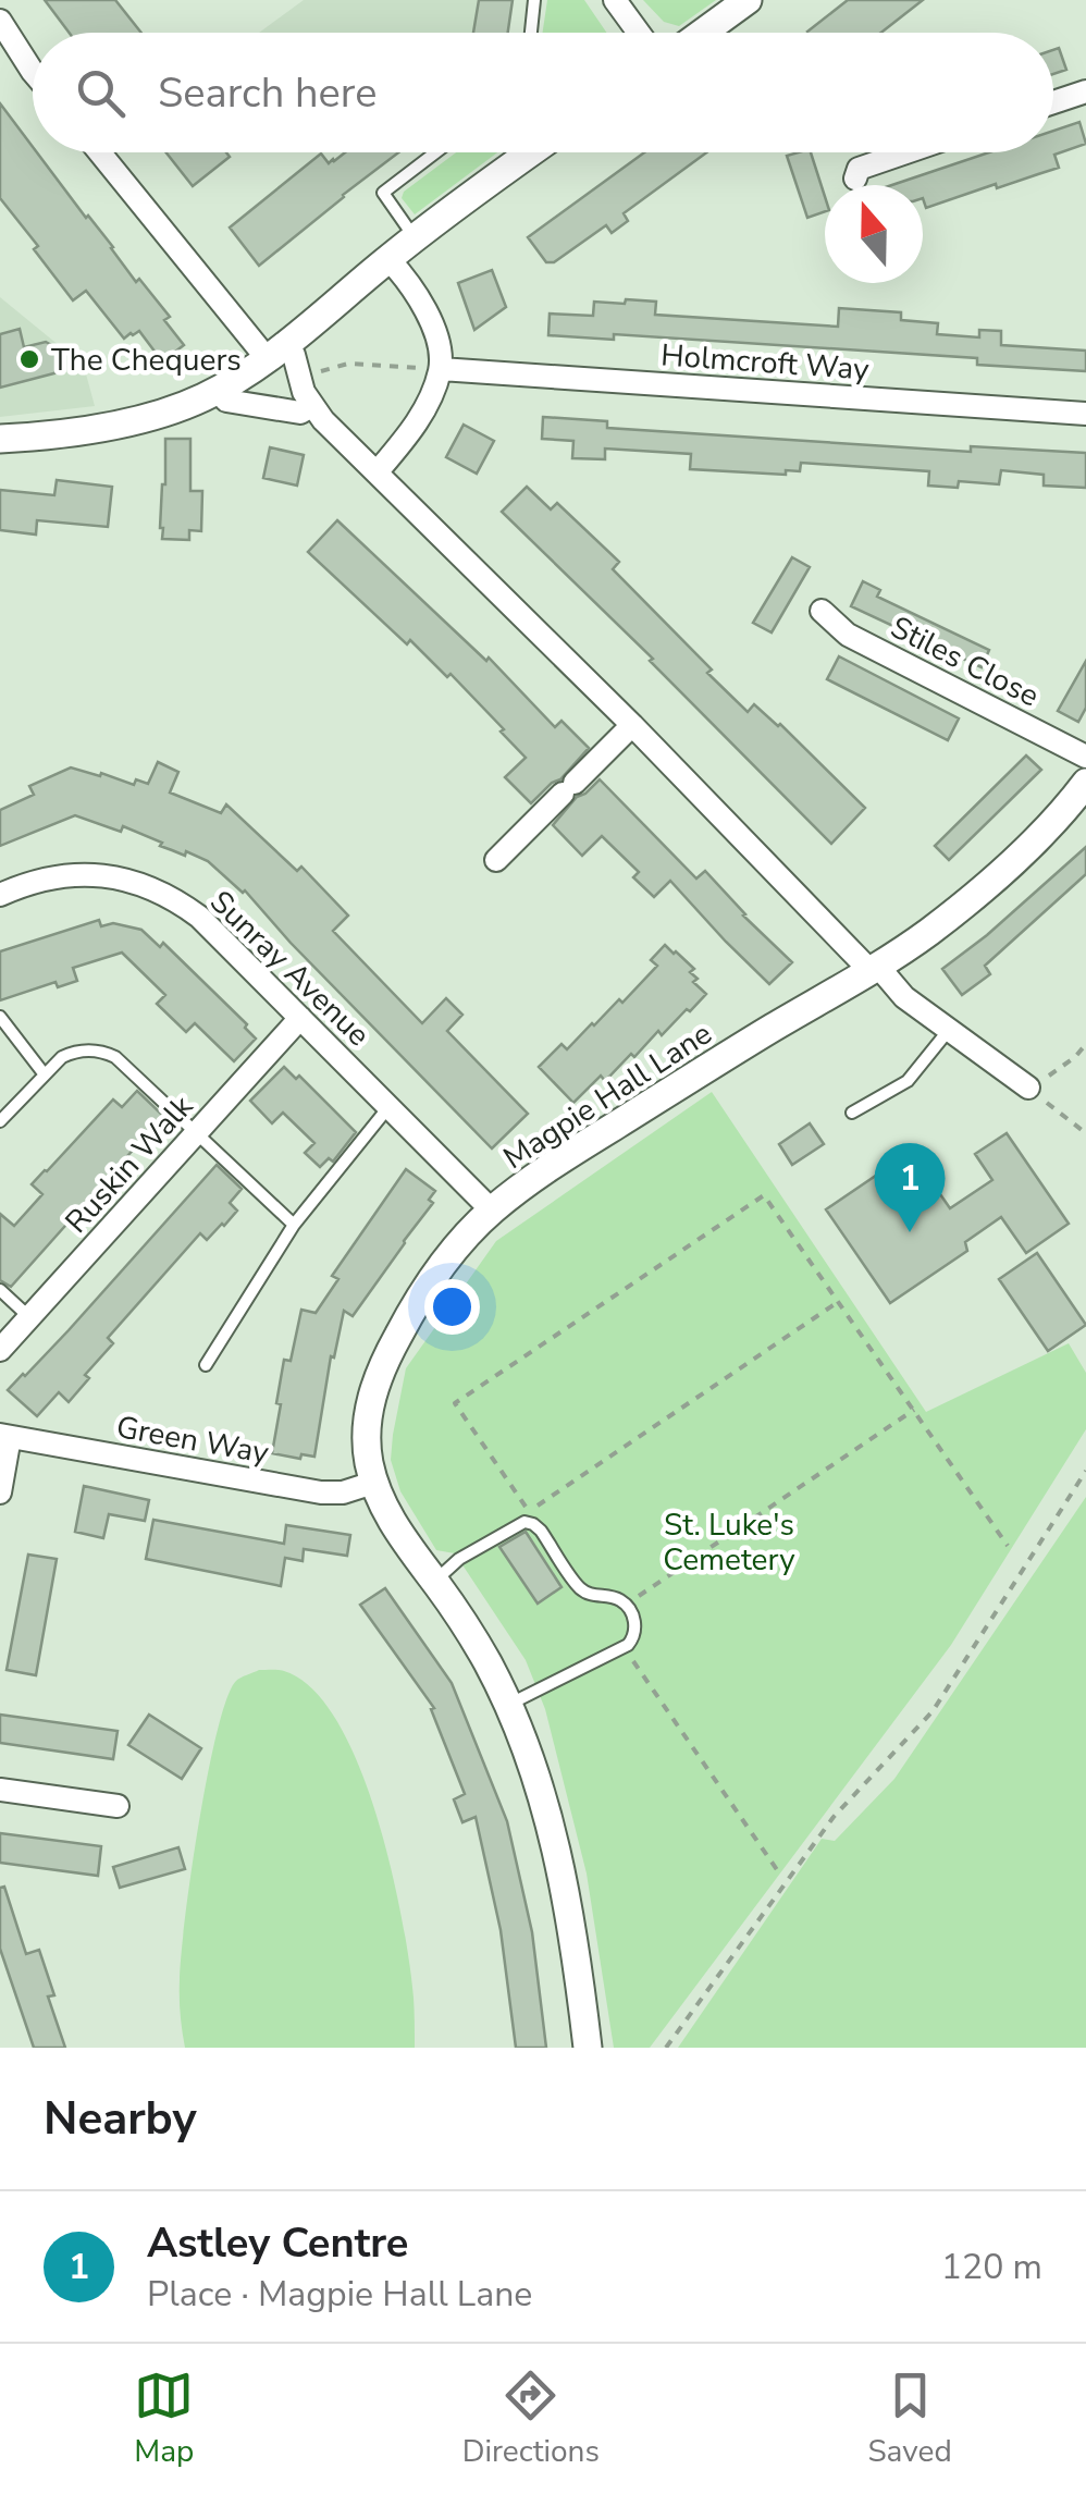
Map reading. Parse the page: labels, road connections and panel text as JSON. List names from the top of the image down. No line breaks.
{"streets":{"street":["Holmcroft Way","Stiles Close","Sunray Avenue","Magpie Hall Lane","Ruskin Walk","Green Way"]},"crossings":[["Sunray Avenue","Magpie Hall Lane"],["Sunray Avenue","Ruskin Walk"],["Magpie Hall Lane","Green Way"]],"parks":["St. Luke's Cemetery"],"places":["The Chequers"],"north":"top","page":{"search":"Search here","pins":"1","heading":"Nearby","list":[{"mark":"1","name":"Astley Centre","note":"Place · Magpie Hall Lane","value":"120 m"}],"nav":["Map","Directions","Saved"]}}
